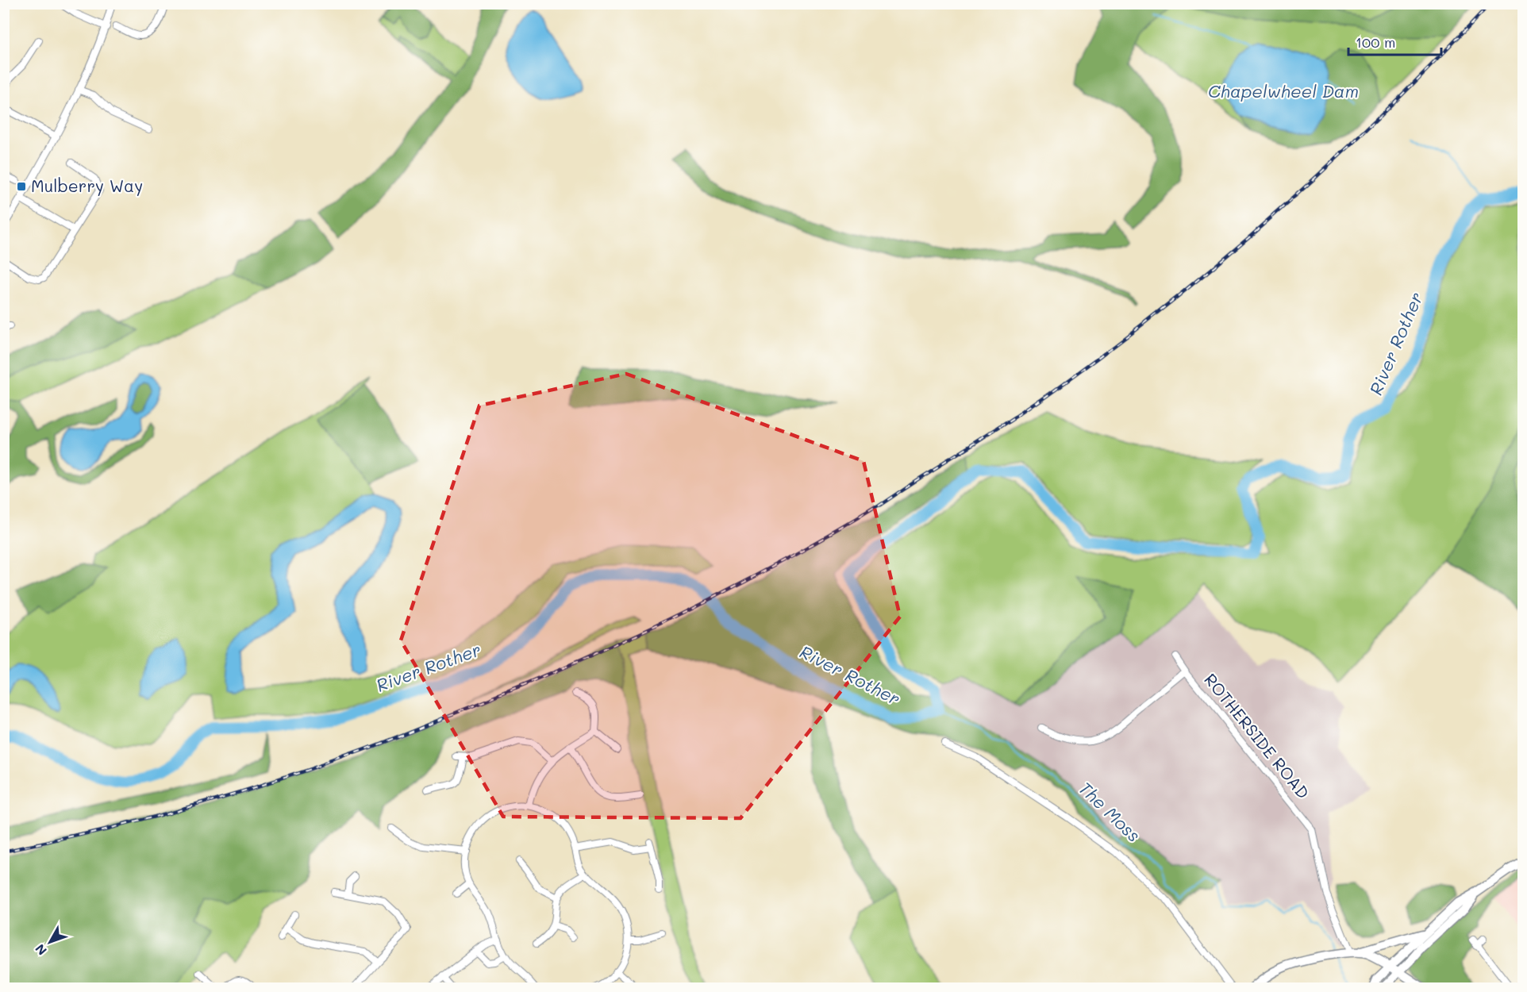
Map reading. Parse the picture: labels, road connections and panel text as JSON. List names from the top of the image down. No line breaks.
{"streets":{"street":["ROTHERSIDE ROAD"]},"water":["Chapelwheel Dam","River Rother","The Moss"],"places":{"transit":["Mulberry Way"]},"scale_bar":"100 m","north":"bottom left"}
